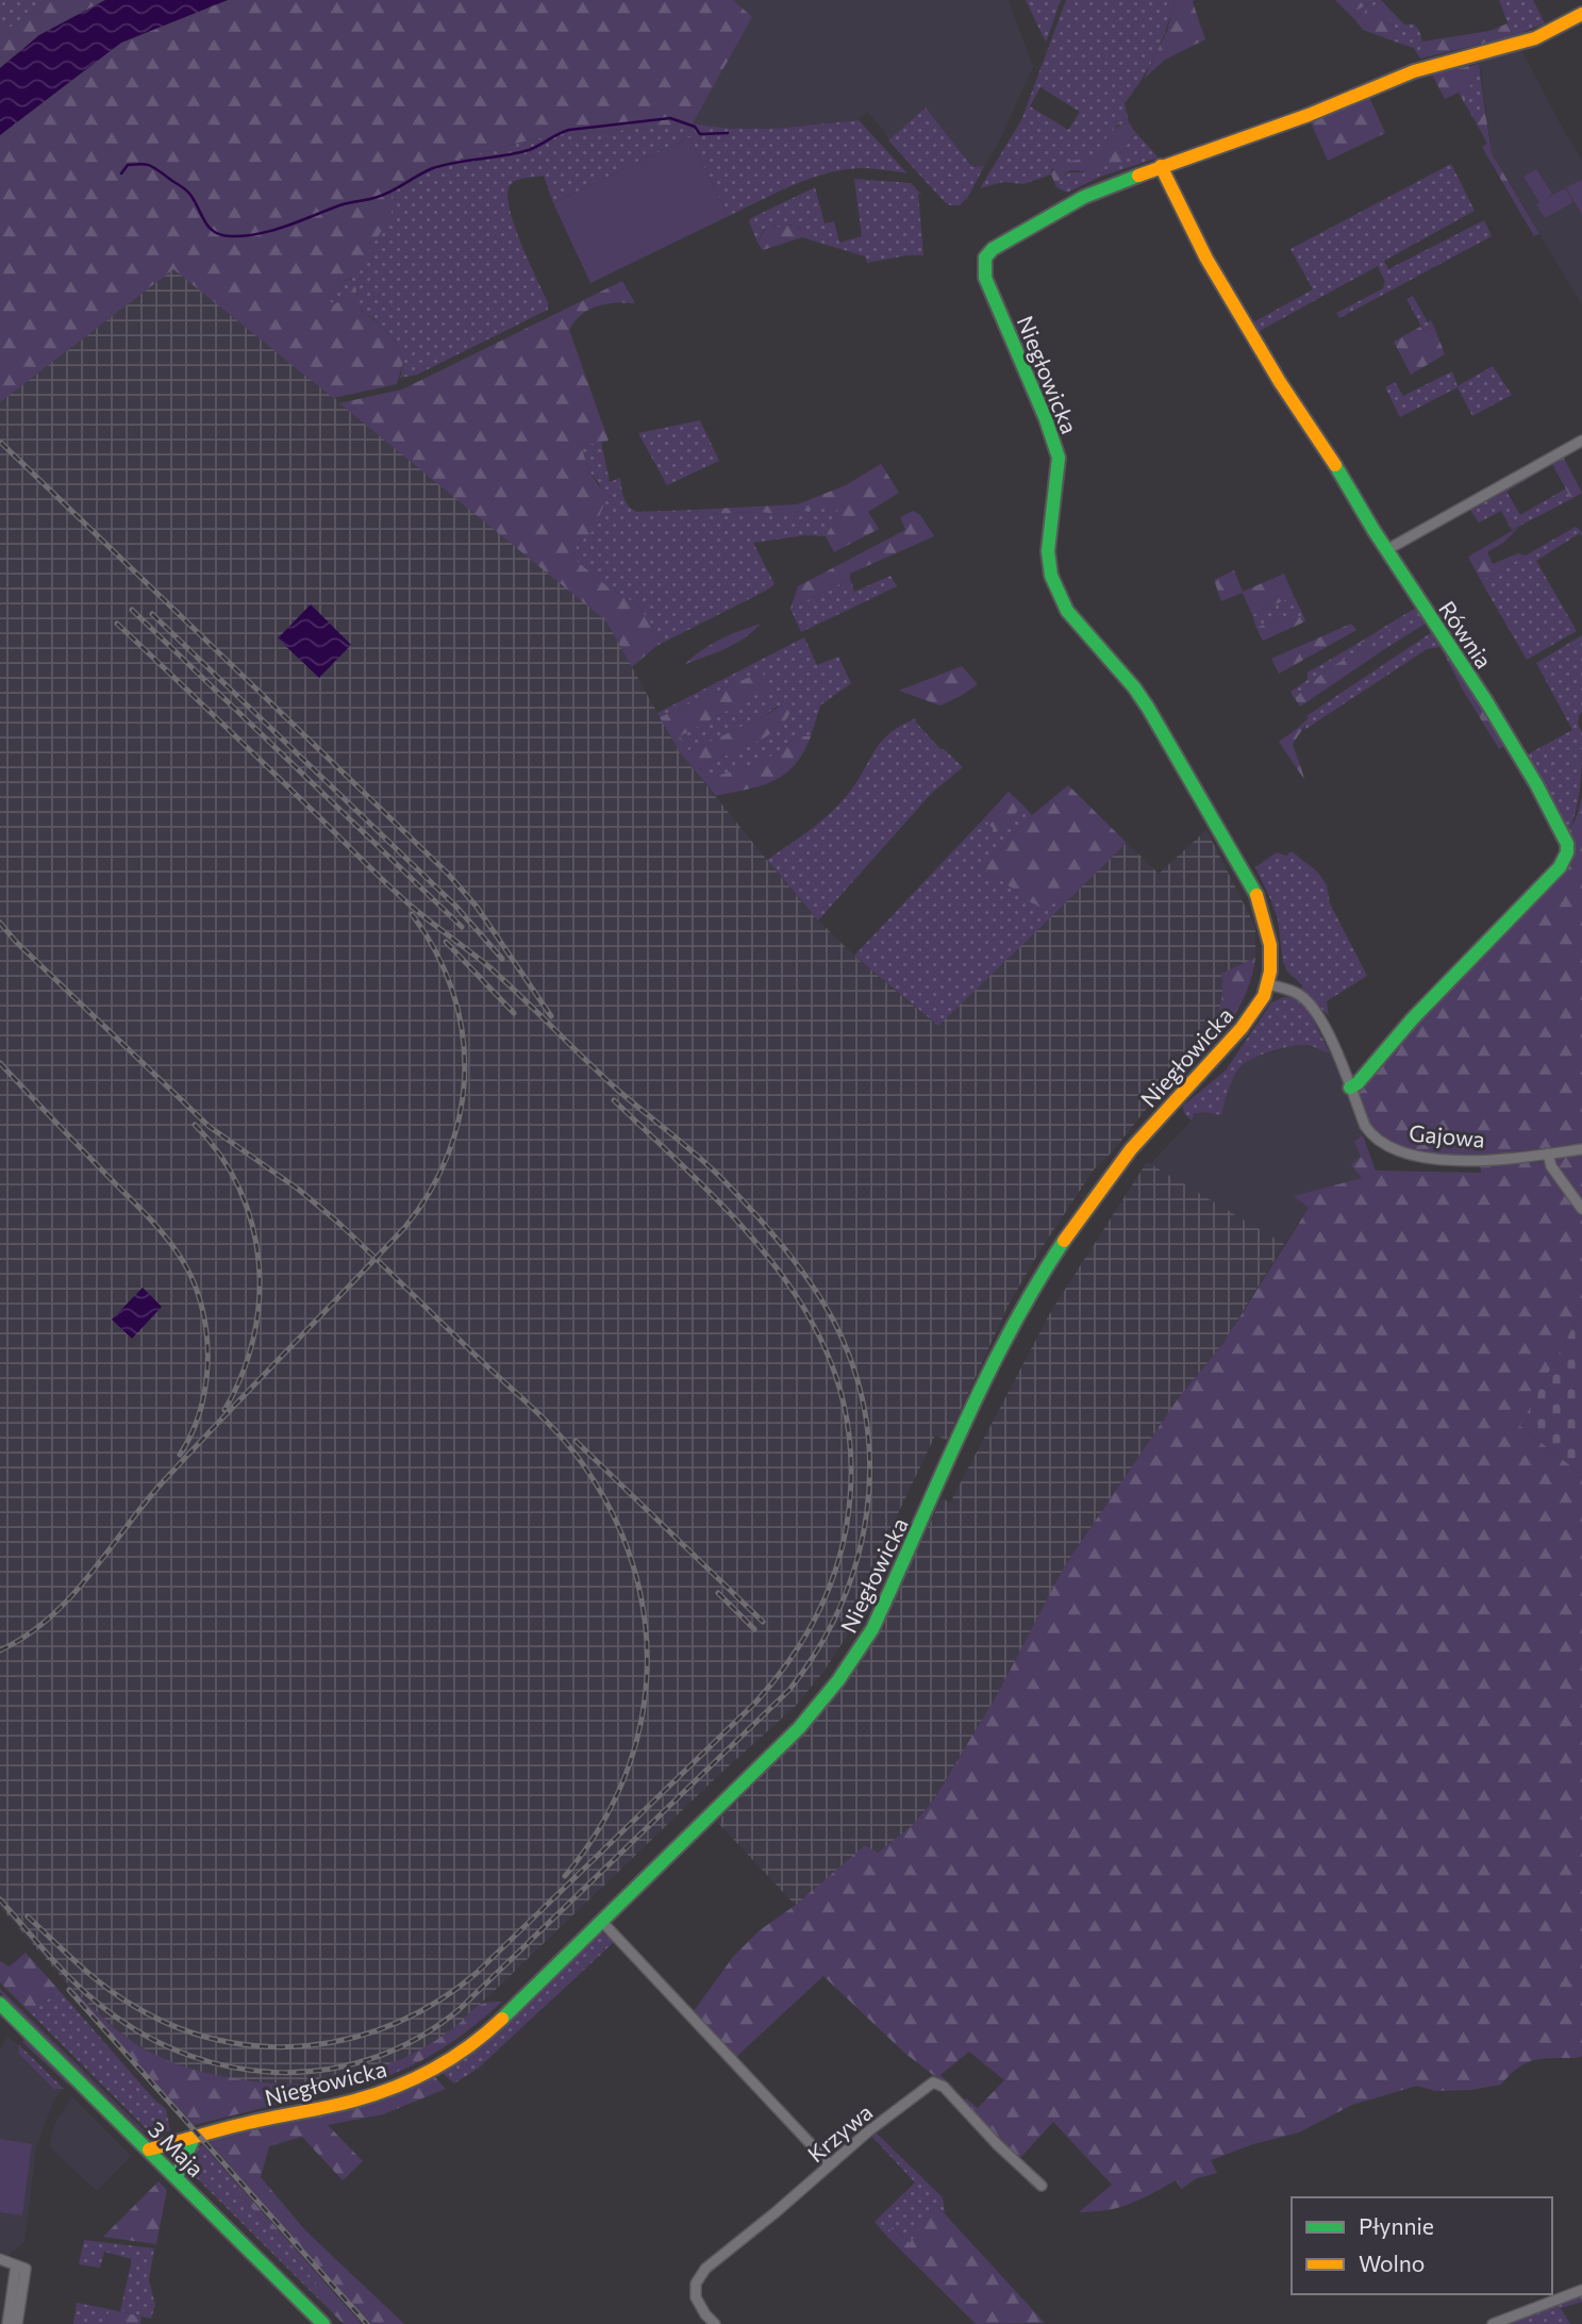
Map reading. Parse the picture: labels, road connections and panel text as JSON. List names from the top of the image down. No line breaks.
{"streets":{"street":["Niegłowicka","Równia","Gajowa","Krzywa","3 Maja"]},"crossings":[["Niegłowicka","Równia"],["Niegłowicka","Gajowa"],["Niegłowicka","3 Maja"],["Równia","Gajowa"]],"legend":["Płynnie","Wolno"]}
